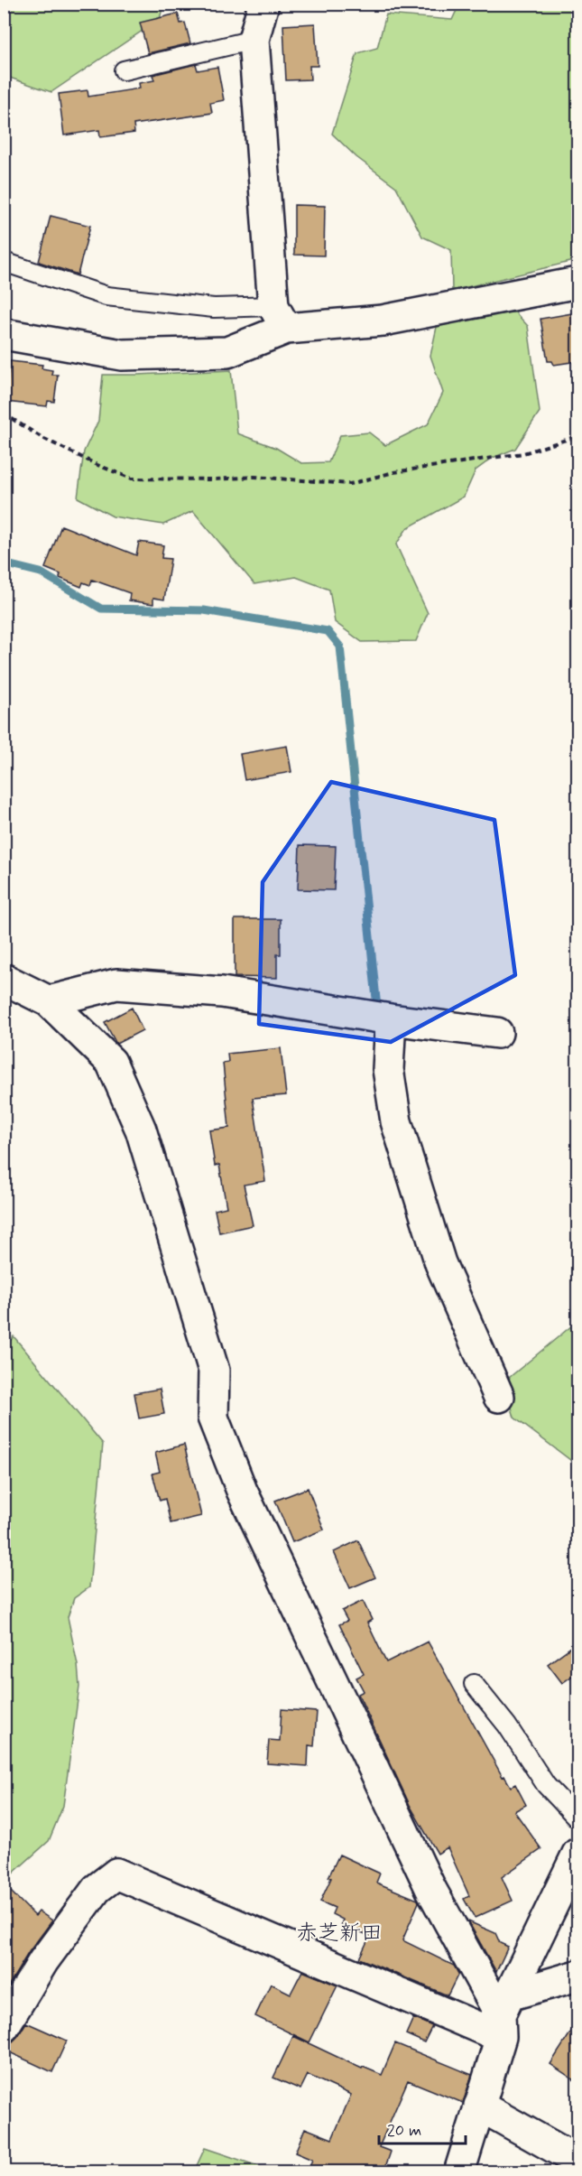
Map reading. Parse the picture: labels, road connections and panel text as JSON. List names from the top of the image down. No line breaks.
{"districts":["赤芝新田"],"scale_bar":"20 m"}
